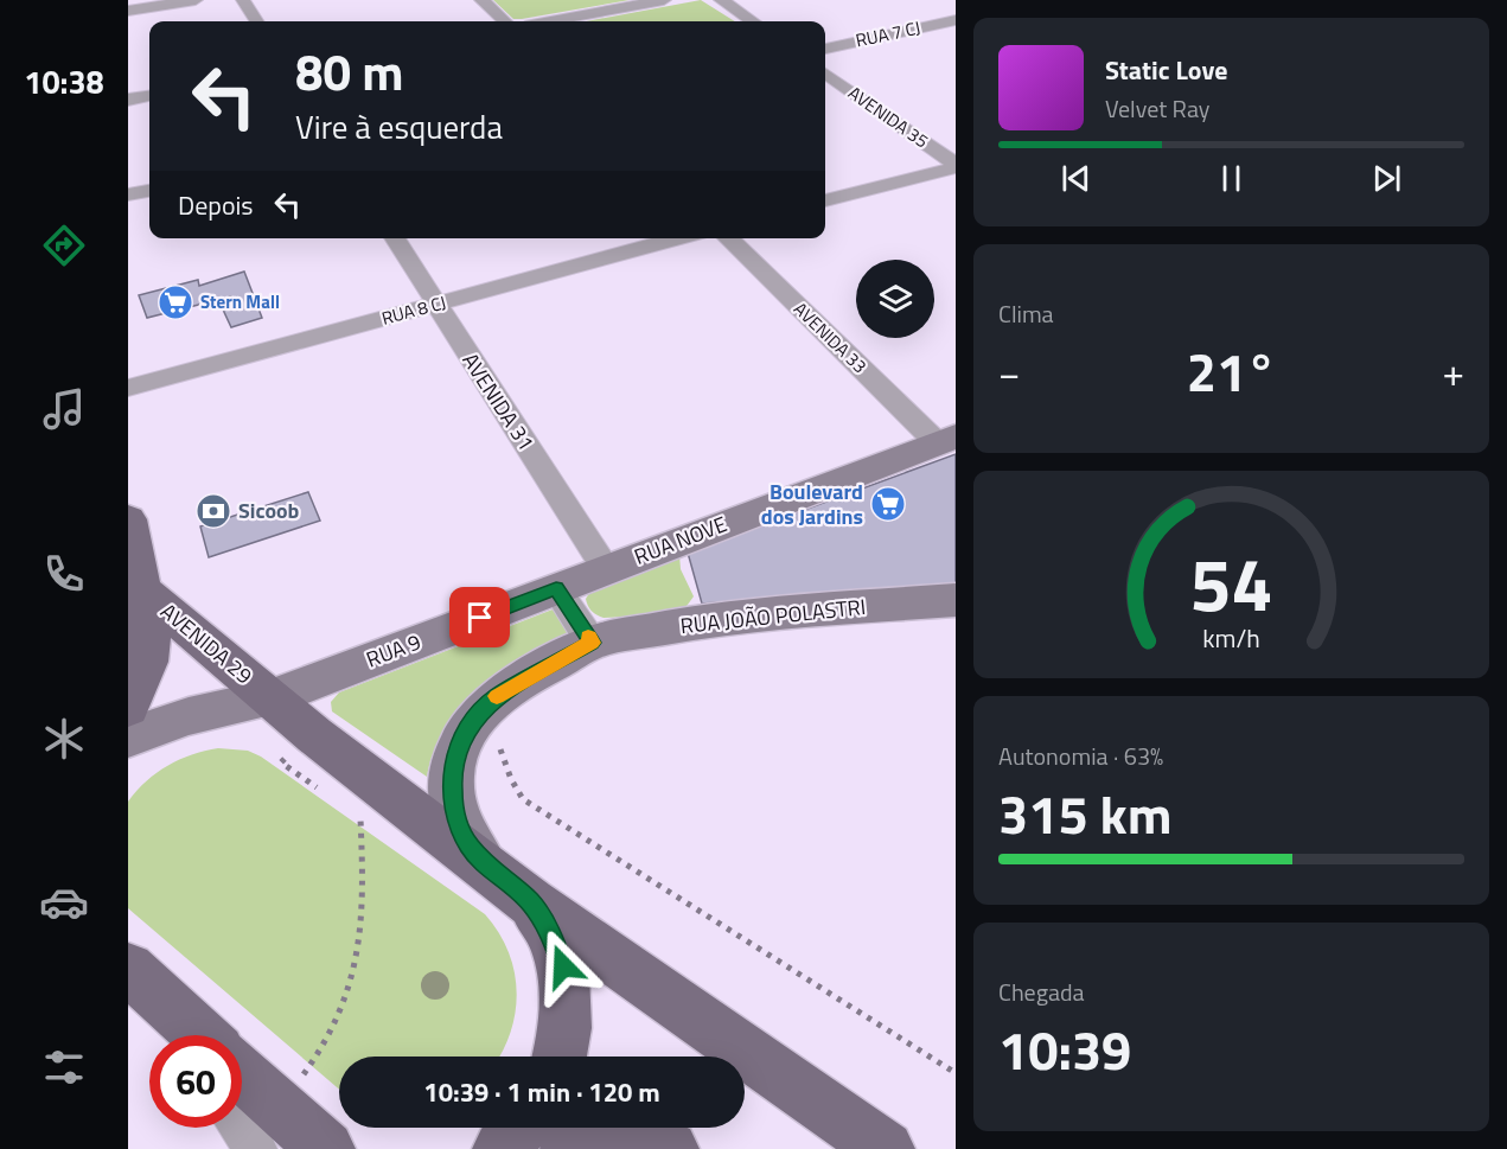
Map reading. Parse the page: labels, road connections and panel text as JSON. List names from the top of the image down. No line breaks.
{"streets":{"main road":["AVENIDA 29"],"street":["RUA 7 CJ","AVENIDA 35","RUA 8 CJ","AVENIDA 33","AVENIDA 31","RUA NOVE","RUA JOÃO POLASTRI","RUA 9"]},"crossings":[["RUA 8 CJ","AVENIDA 31"],["AVENIDA 33","RUA NOVE"],["AVENIDA 31","RUA NOVE"],["RUA NOVE","RUA 9"],["RUA JOÃO POLASTRI","AVENIDA 29"],["AVENIDA 29","RUA 9"]],"places":{"supermarket":["Stern Mall","Boulevard dos Jardins"],"bank":["Sicoob"]},"page":{"tabs":"10:38","turn":["80 m","Vire à esquerda"],"song":["Static Love","Velvet Ray"],"then":"Depois","tile":["Clima",["Autonomia · 63%","315 km"],["Chegada","10:39"]],"heat":["−","21°","+"],"limit":"60","trip":"10:39 · 1 min · 120 m","gauge":["54","km/h"]}}
